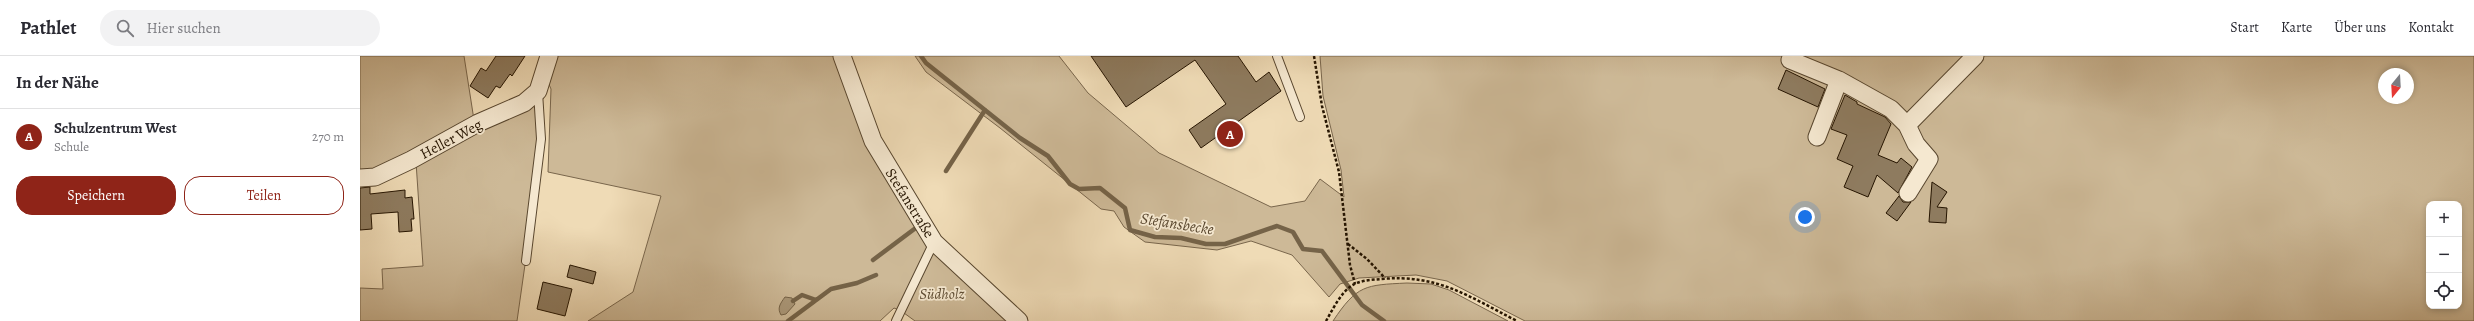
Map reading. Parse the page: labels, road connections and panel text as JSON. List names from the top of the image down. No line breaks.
{"streets":{"street":["Heller Weg","Stefanstraße"]},"water":["Stefansbecke"],"parks":["Südholz"],"north":"bottom","page":{"header":"Pathlet","search":"Hier suchen","nav":["Start","Karte","Über uns","Kontakt"],"heading":"In der Nähe","list":[{"mark":"A","name":"Schulzentrum West","note":"Schule","value":"270 m"}],"pins":"A","buttons":["Speichern","Teilen"],"map_buttons":["+","−"]}}
